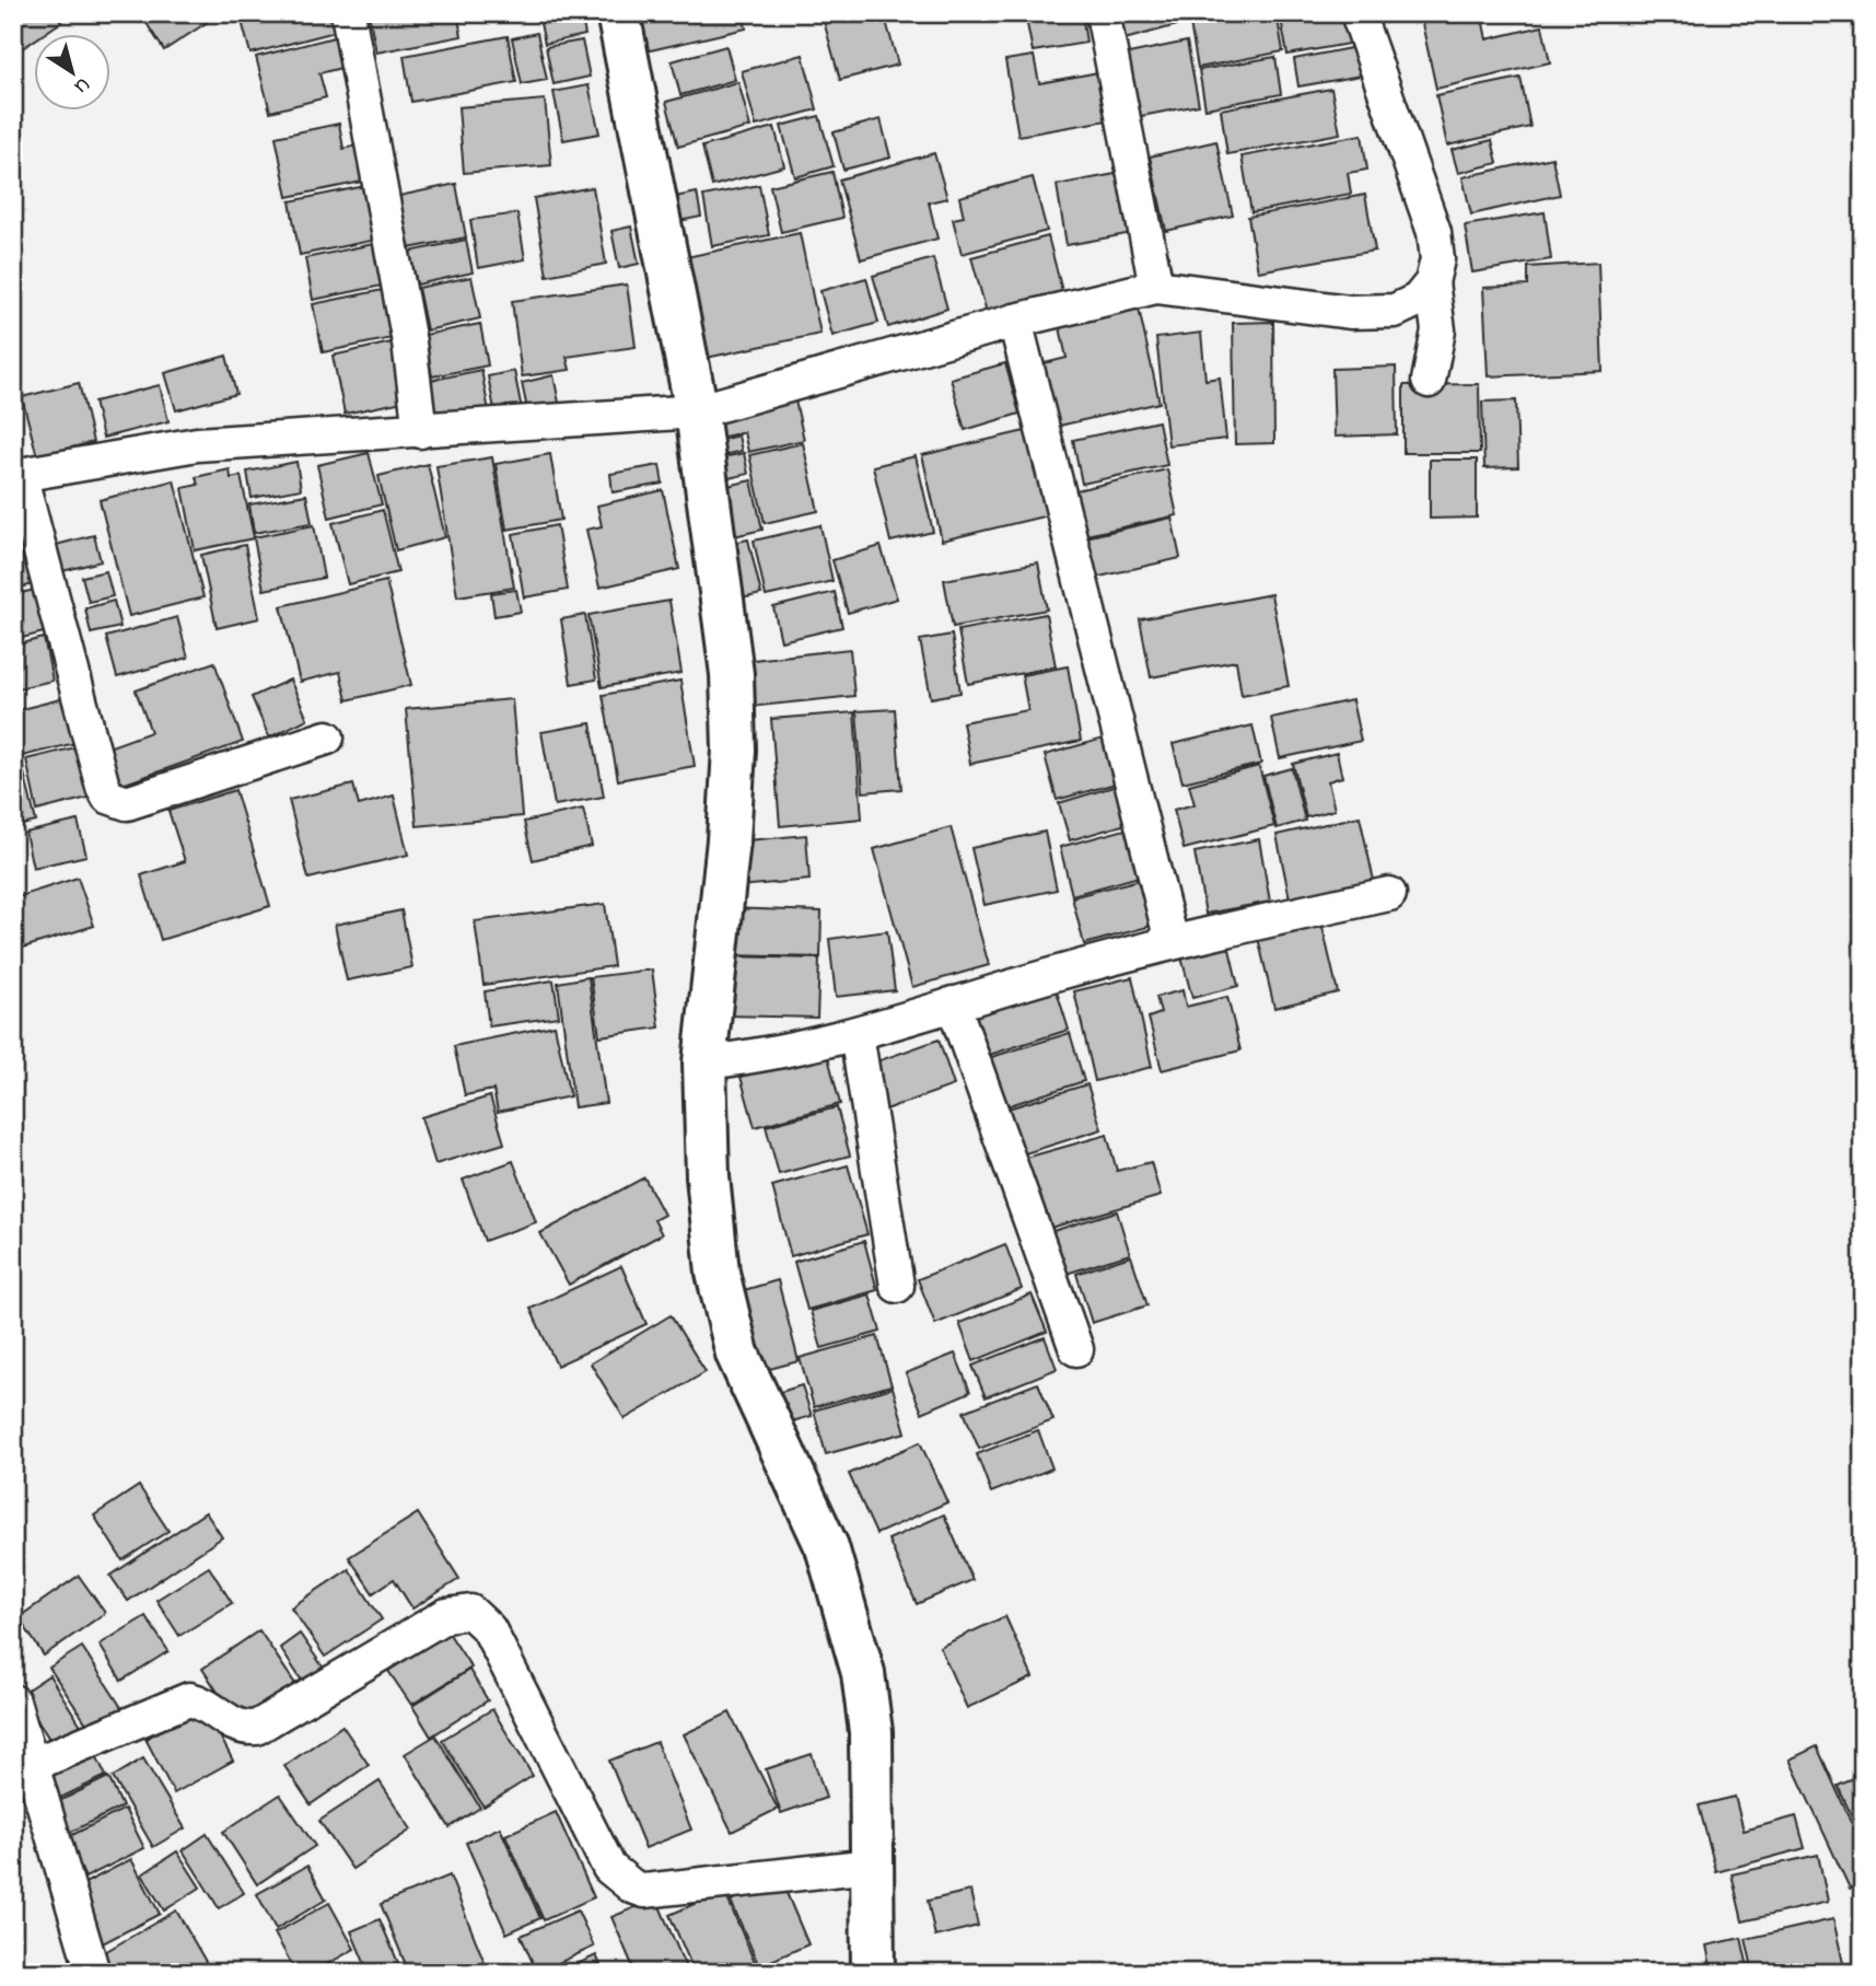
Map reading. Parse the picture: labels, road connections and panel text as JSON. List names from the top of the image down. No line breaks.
{"north":"bottom right"}
